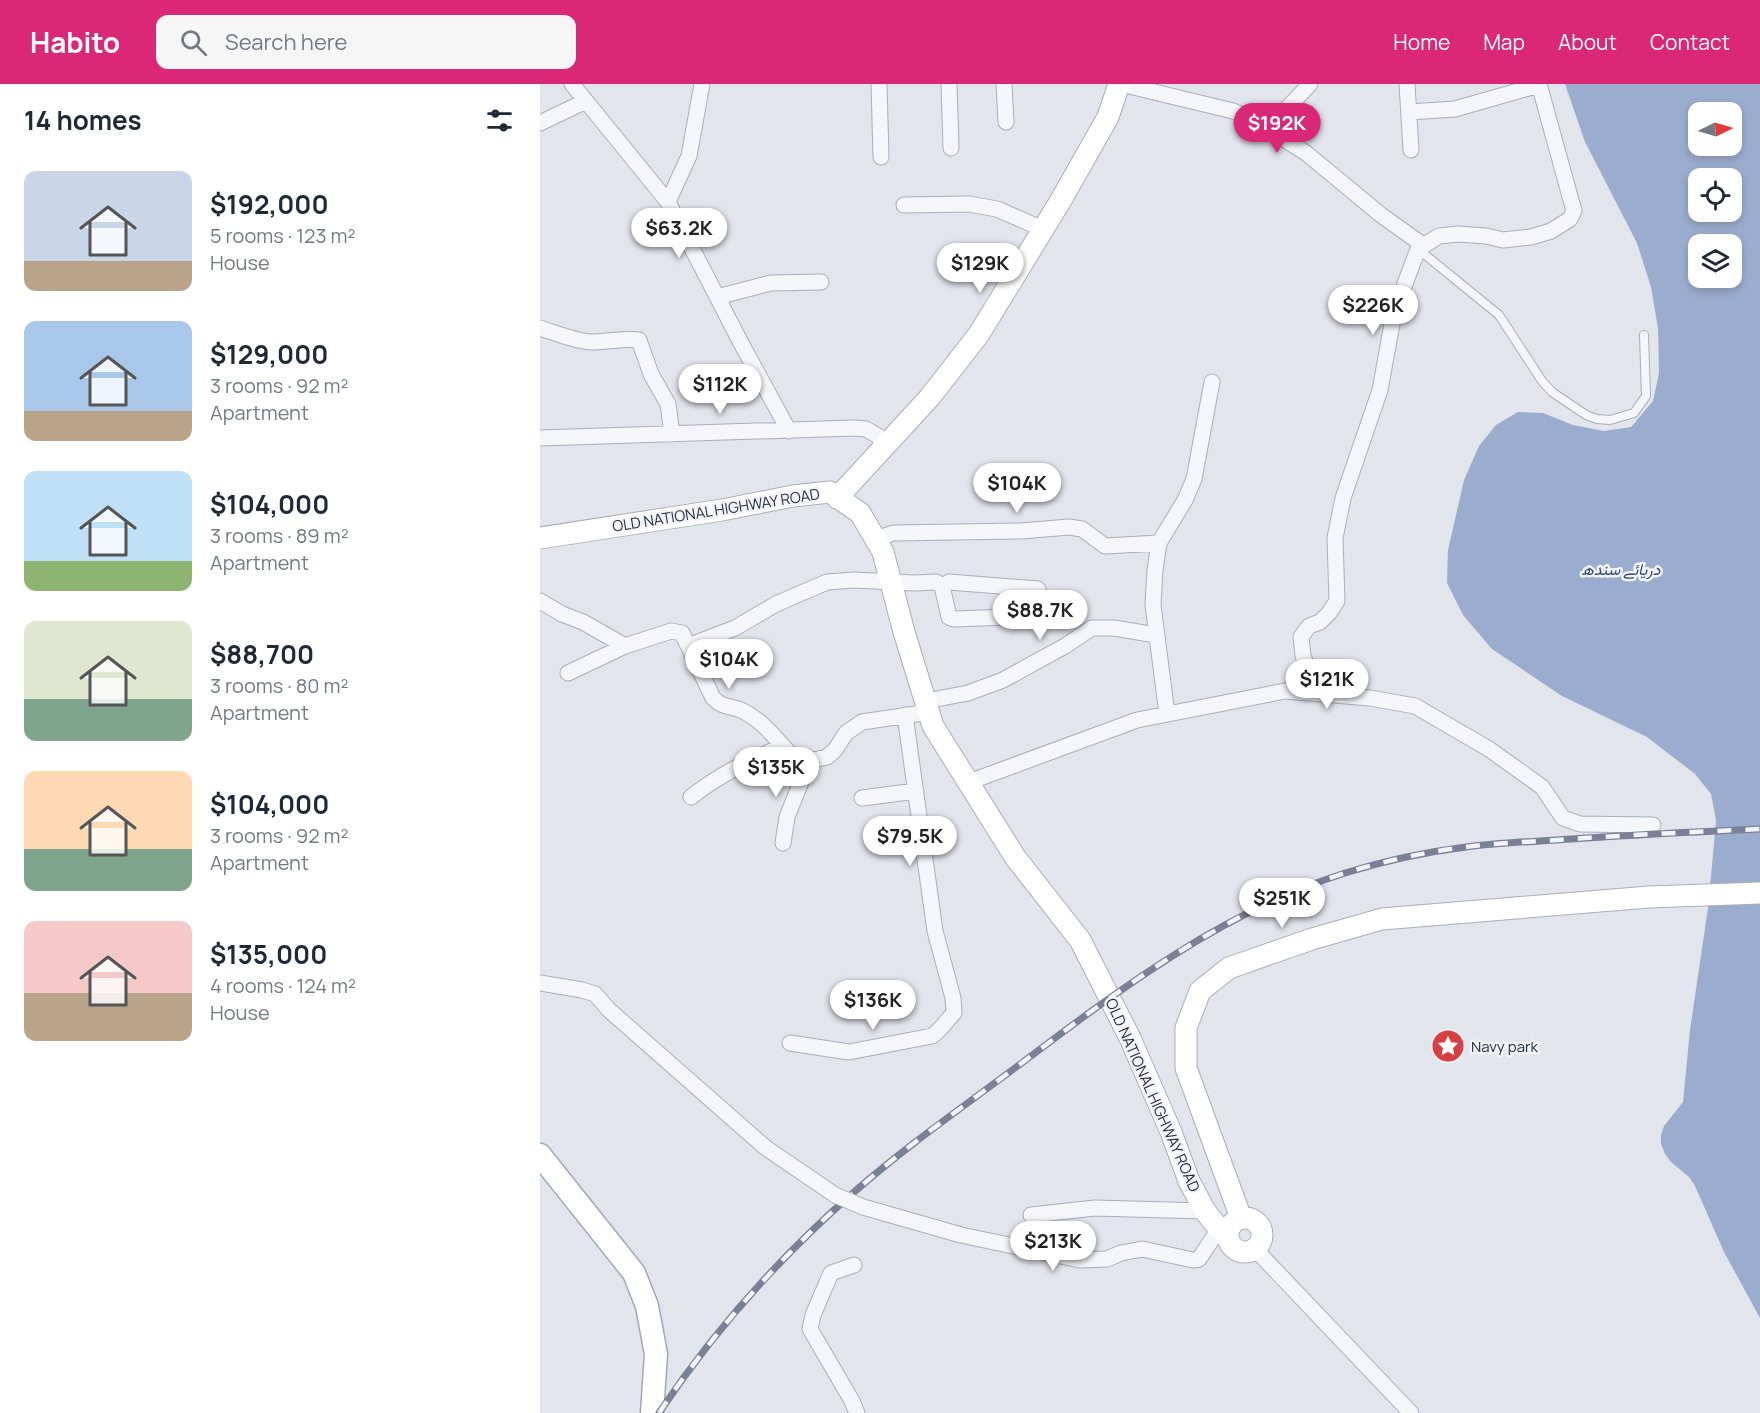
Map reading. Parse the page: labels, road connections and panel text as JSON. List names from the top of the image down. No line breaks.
{"streets":{"main road":["OLD NATIONAL HIGHWAY ROAD"]},"water":["دریائے سندھ"],"places":{"place":["Navy park"]},"north":"right","page":{"header":"Habito","search":"Search here","nav":["Home","Map","About","Contact"],"heading":"14 homes","price":["$192K","$63.2K","$129K","$226K","$112K","$104K","$88.7K","$104K","$121K","$135K","$79.5K","$251K","$136K","$213K"],"list":[{"name":"$192,000","note":"5 rooms · 123 m² · House"},{"name":"$129,000","note":"3 rooms · 92 m² · Apartment"},{"name":"$104,000","note":"3 rooms · 89 m² · Apartment"},{"name":"$88,700","note":"3 rooms · 80 m² · Apartment"},{"name":"$104,000","note":"3 rooms · 92 m² · Apartment"},{"name":"$135,000","note":"4 rooms · 124 m² · House"}]}}
